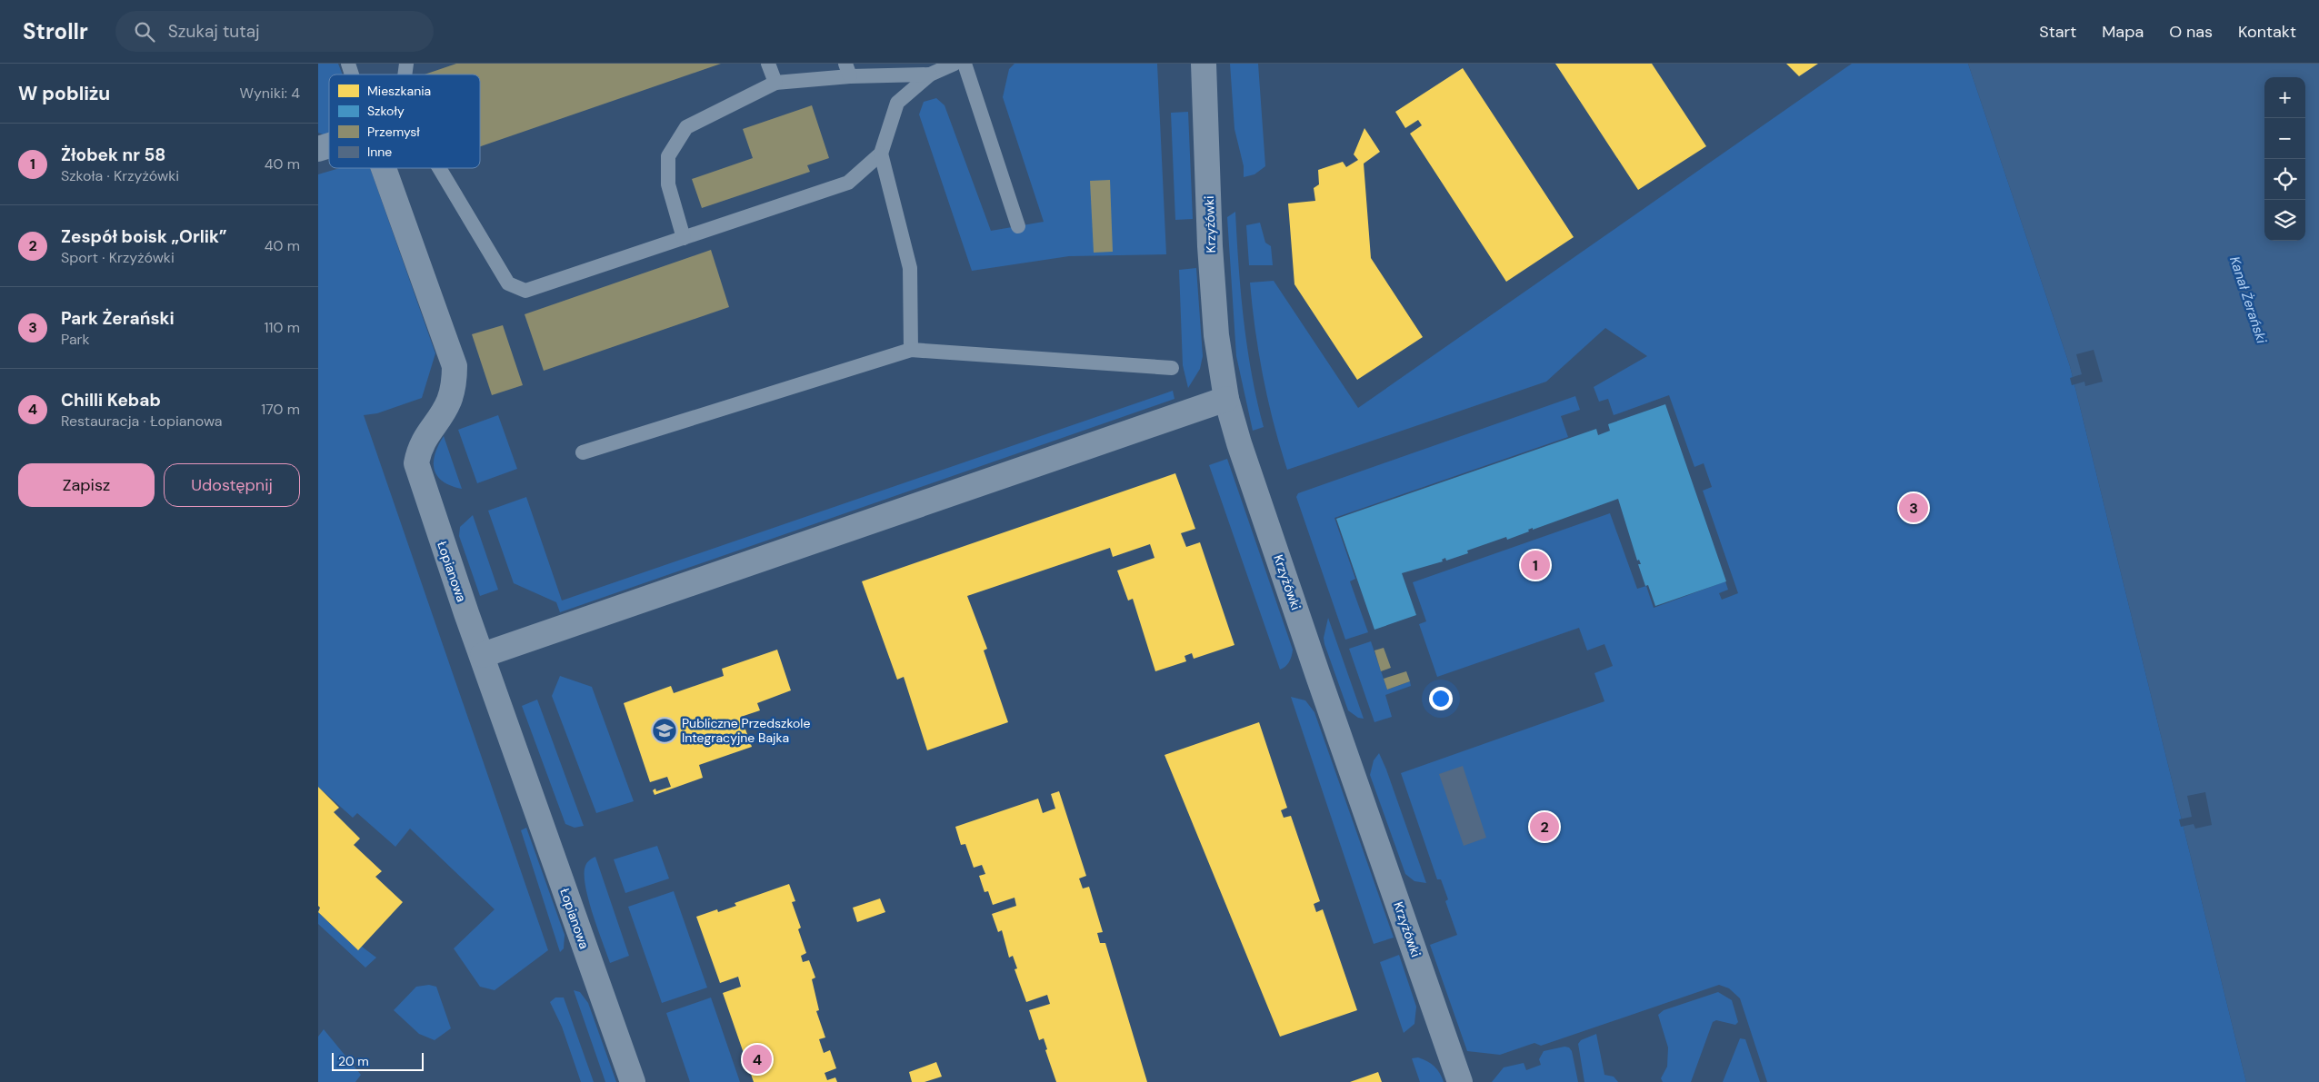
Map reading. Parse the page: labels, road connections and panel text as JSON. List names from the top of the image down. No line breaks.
{"streets":{"street":["Krzyżówki","Łopianowa"]},"water":["Kanał Żerański"],"places":{"school or university":["Publiczne Przedszkole Integracyjne Bajka"]},"legend":["Mieszkania","Szkoły","Przemysł","Inne"],"scale_bar":"20 m","page":{"header":"Strollr","search":"Szukaj tutaj","nav":["Start","Mapa","O nas","Kontakt"],"heading":["W pobliżu","Wyniki: 4"],"map_buttons":["+","−"],"list":[{"mark":"1","name":"Żłobek nr 58","note":"Szkoła · Krzyżówki","value":"40 m"},{"mark":"2","name":"Zespół boisk „Orlik”","note":"Sport · Krzyżówki","value":"40 m"},{"mark":"3","name":"Park Żerański","note":"Park","value":"110 m"},{"mark":"4","name":"Chilli Kebab","note":"Restauracja · Łopianowa","value":"170 m"}],"buttons":["Zapisz","Udostępnij"],"pins":["3","1","2","4"],"scale":"20 m"}}
